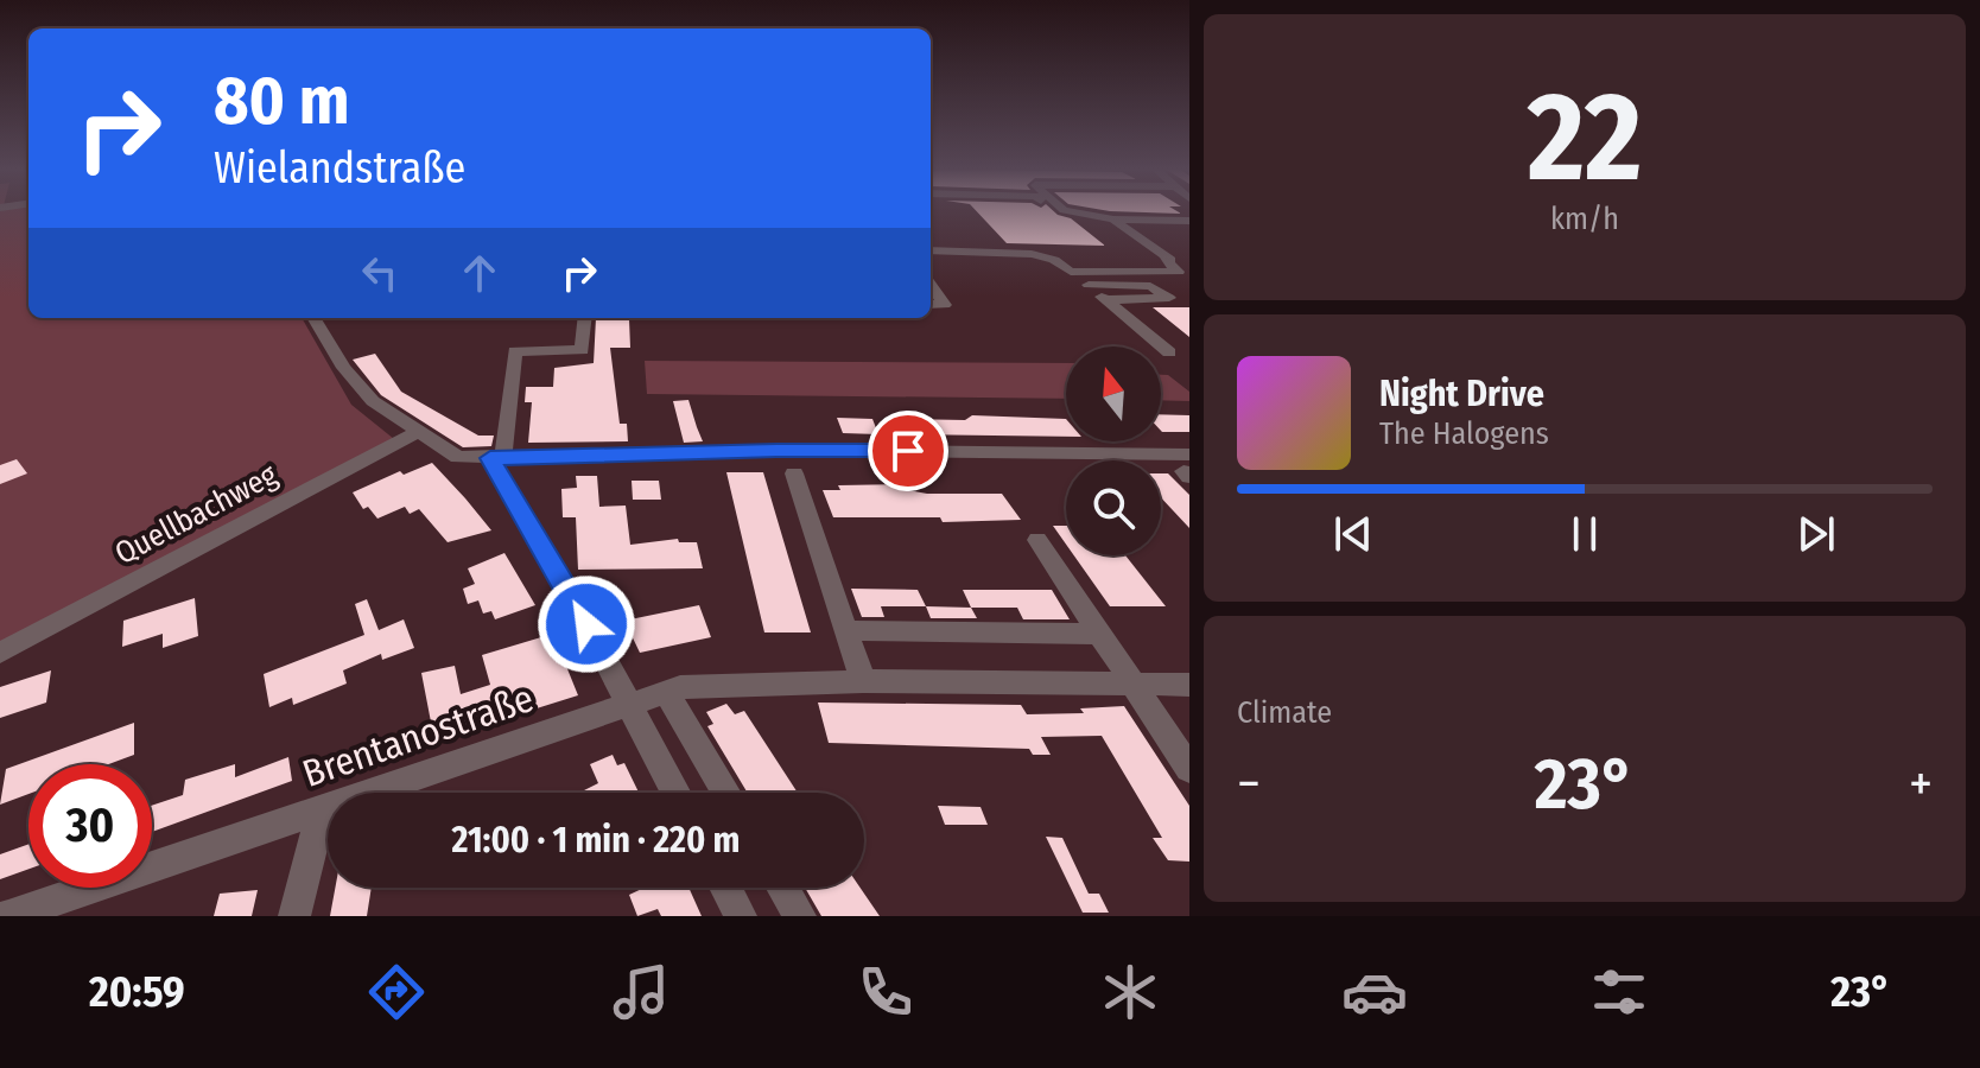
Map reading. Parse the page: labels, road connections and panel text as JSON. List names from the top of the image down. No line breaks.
{"streets":{"street":["Quellbachweg","Brentanostraße"]},"north":"top","page":{"tile":[["22","km/h"],"Climate"],"turn":["80 m","Wielandstraße"],"song":["Night Drive","The Halogens"],"heat":["−","23°","+"],"limit":"30","trip":"21:00 · 1 min · 220 m","tabs":["20:59","23°"]}}
